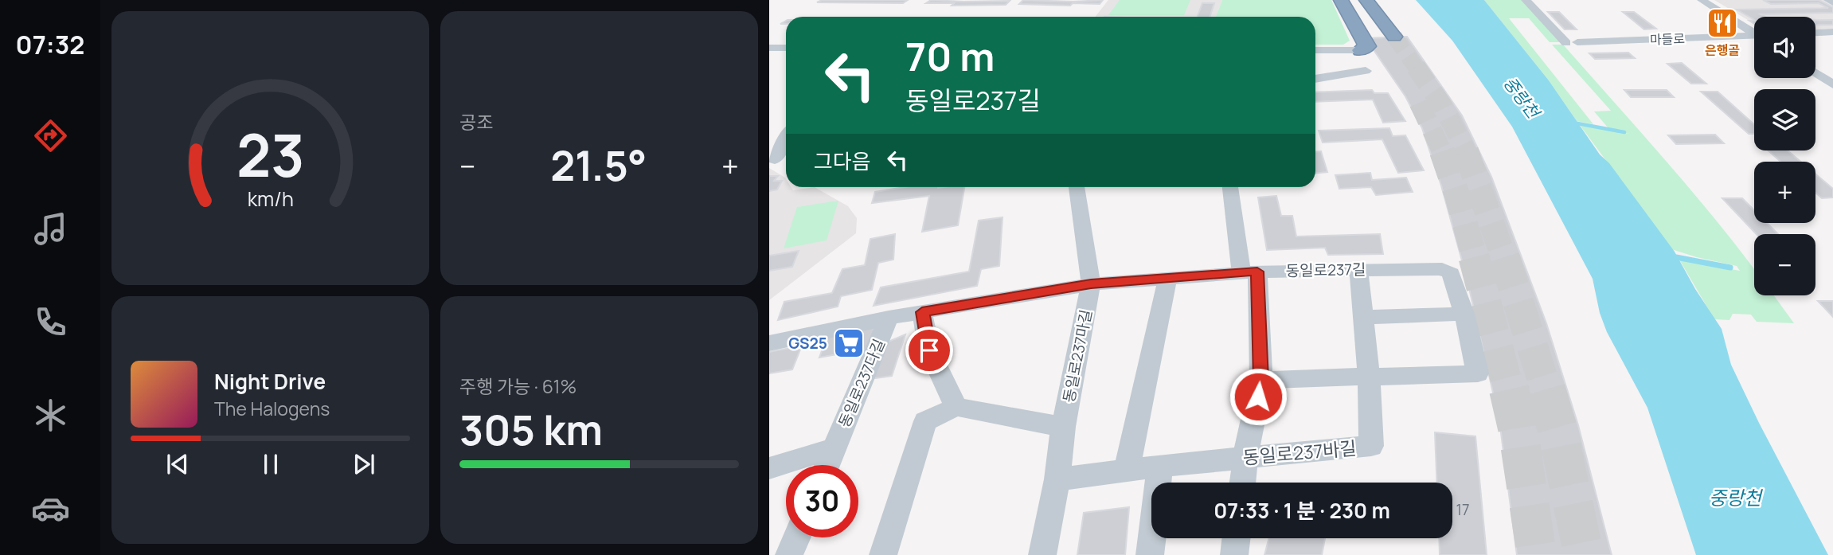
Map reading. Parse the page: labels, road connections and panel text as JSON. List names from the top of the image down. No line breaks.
{"streets":{"street":["마들로","동일로237길","동일로237마길","동일로237다길","동일로237바길"]},"crossings":[["동일로237길","동일로237마길"],["동일로237길","동일로237다길"],["동일로237길","동일로237바길"],["동일로237마길","동일로237바길"]],"water":["중랑천"],"places":{"restaurant":["은행골"],"supermarket":["GS25"]},"house_numbers":["17"],"page":{"tabs":"07:32","tile":["공조",["주행 가능 · 61%","305 km"]],"map_buttons":["+","−"],"turn":["70 m","동일로237길"],"then":"그다음","heat":["−","21.5°","+"],"song":["Night Drive","The Halogens"],"limit":"30","trip":"07:33 · 1 분 · 230 m","gauge":["23","km/h"]}}
